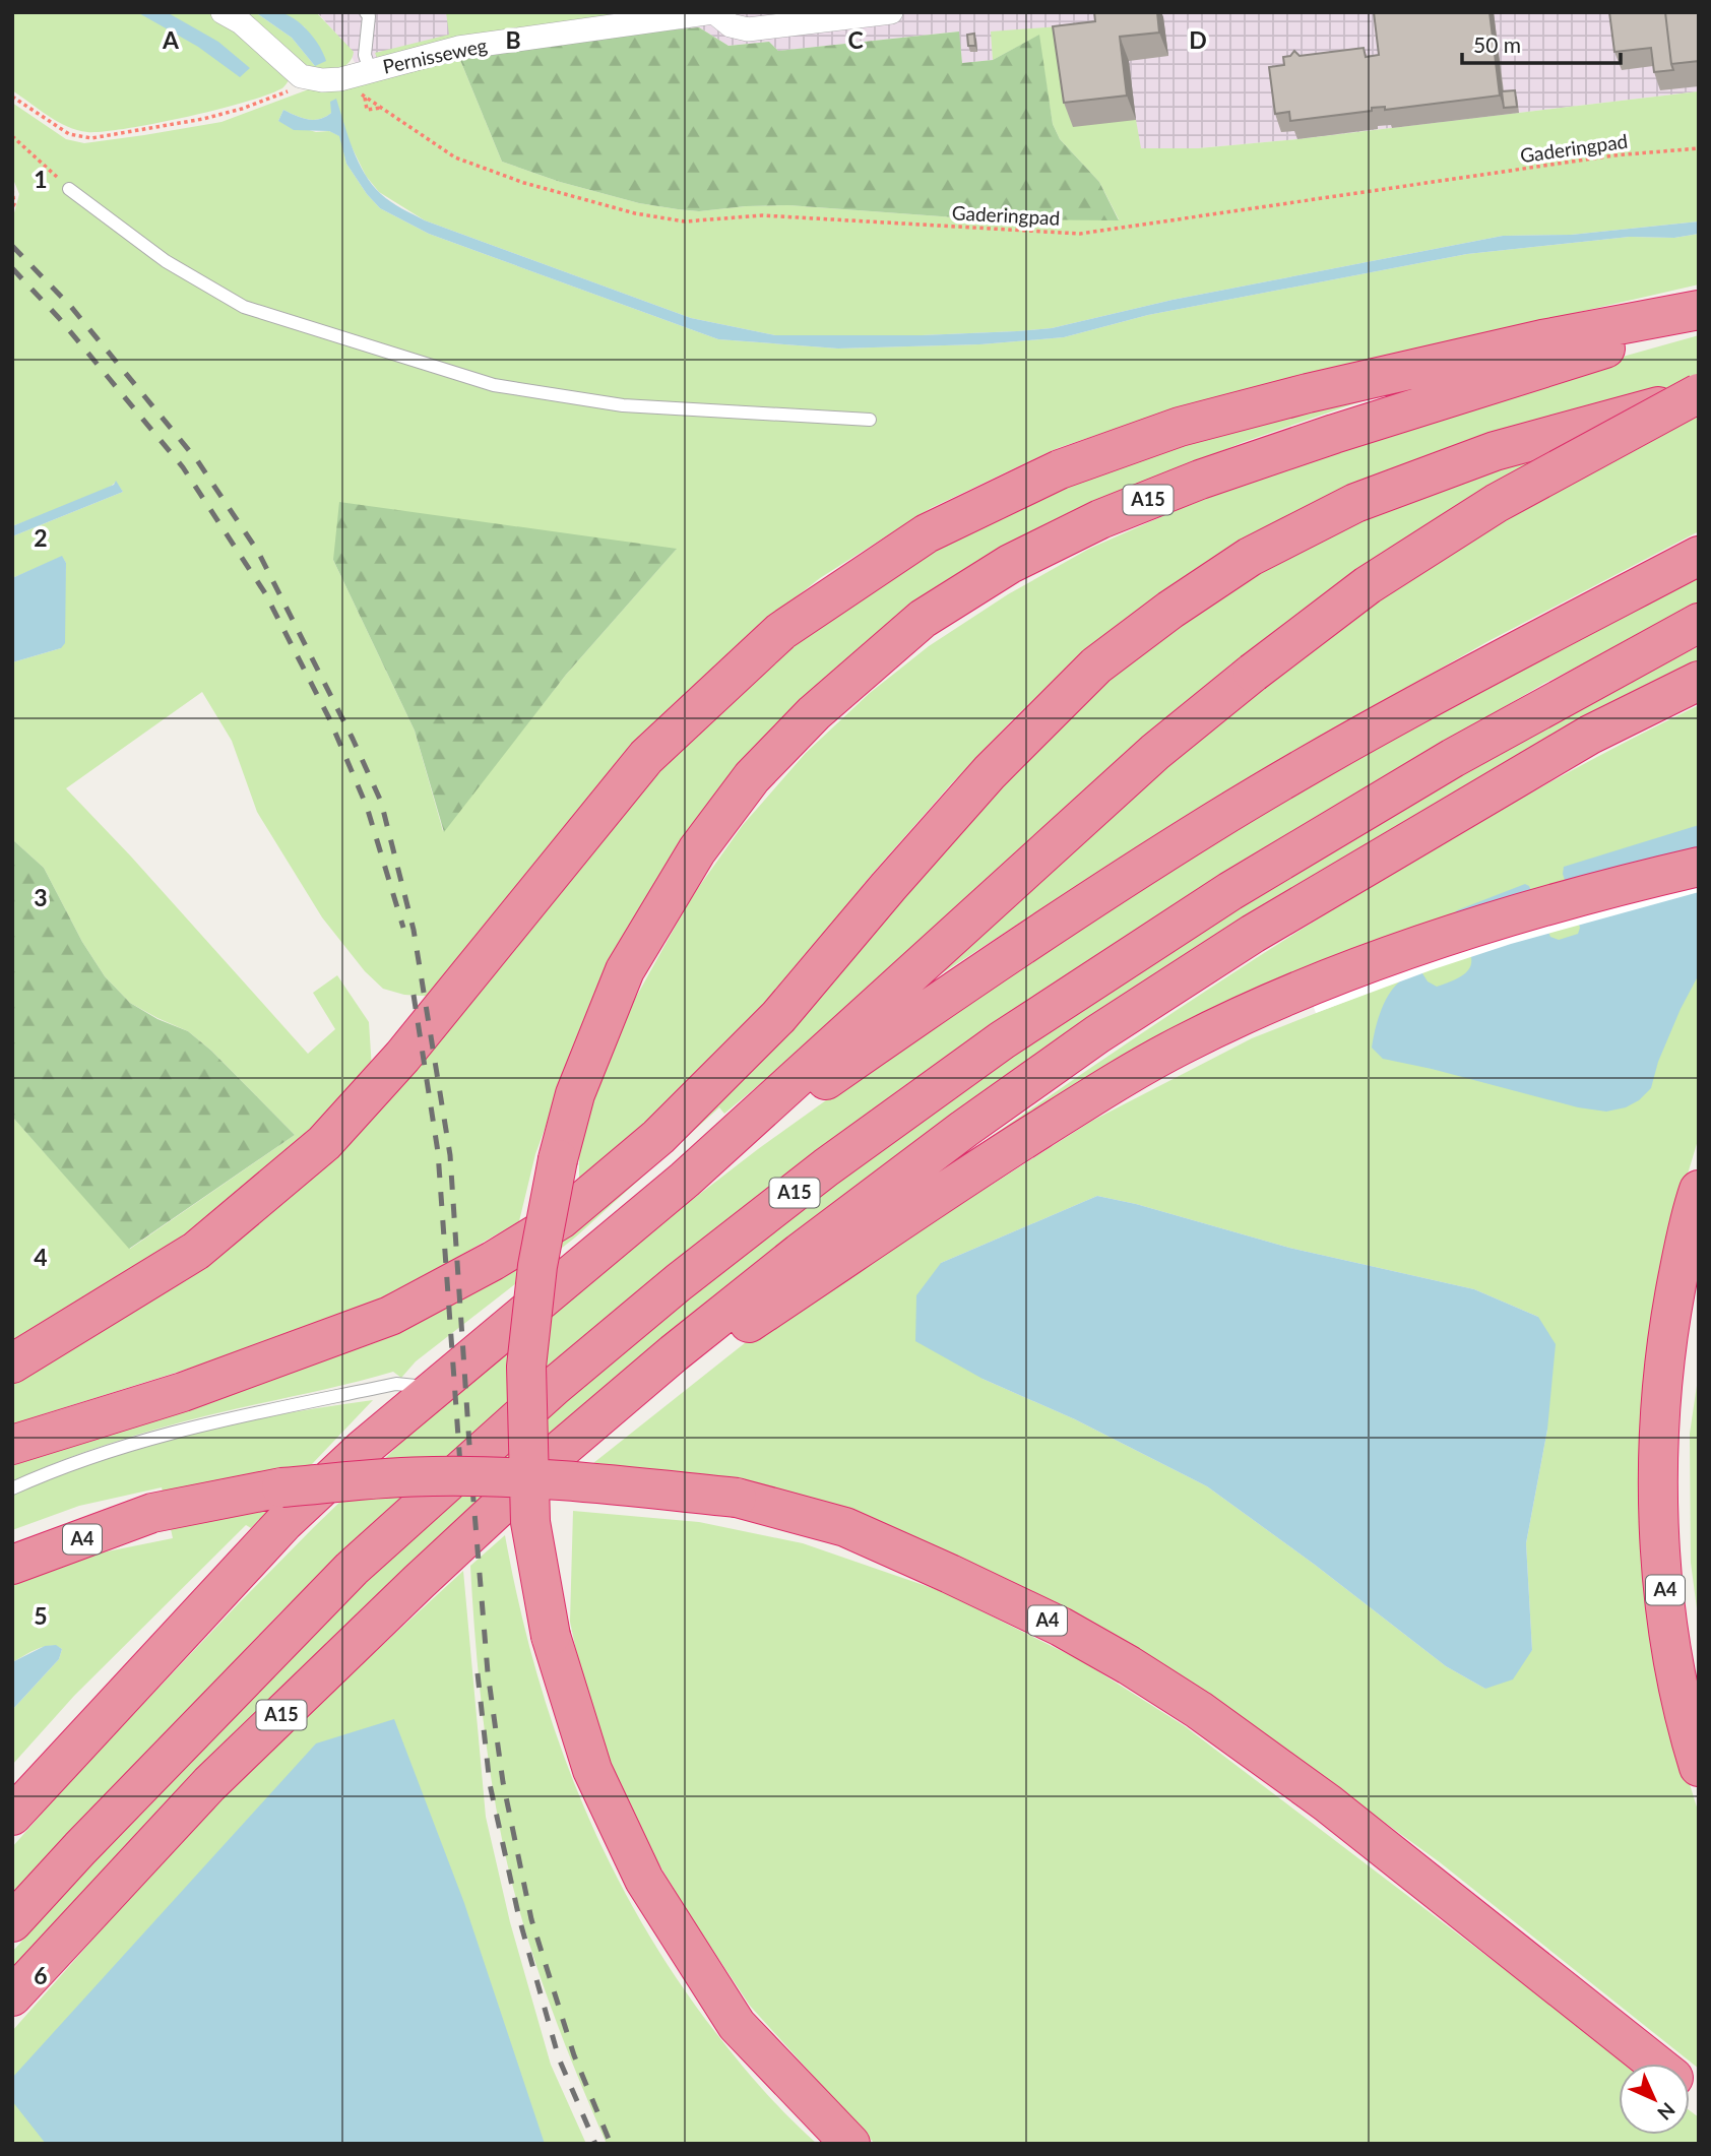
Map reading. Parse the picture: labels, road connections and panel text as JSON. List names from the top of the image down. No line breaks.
{"streets":{"highway":["A15","A4"],"street":["Pernisseweg"],"path":["Gaderingpad"]},"crossings":[["Pernisseweg","Gaderingpad"]],"scale_bar":"50 m","north":"bottom right","grid":{"columns":["A","B","C","D"],"rows":["1","2","3","4","5","6"]}}
